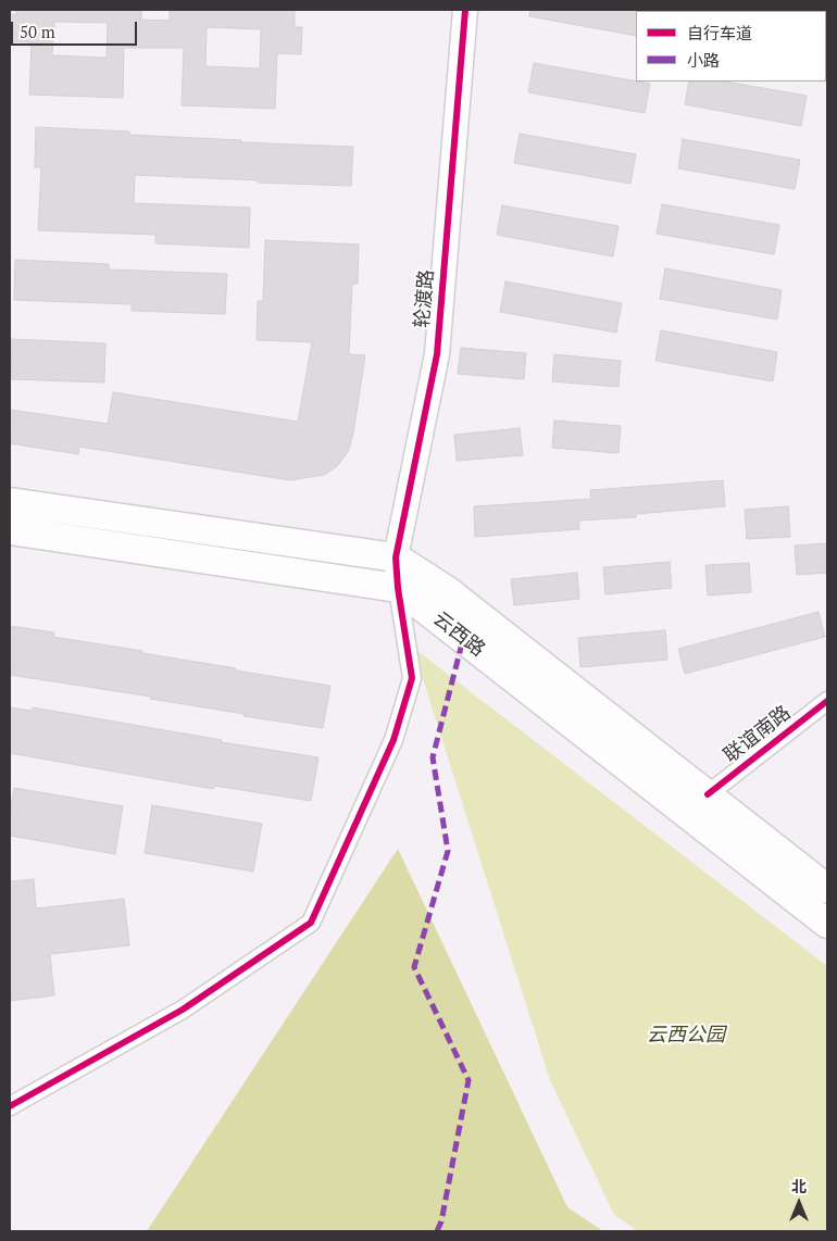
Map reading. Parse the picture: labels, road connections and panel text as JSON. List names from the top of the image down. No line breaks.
{"streets":{"main road":["轮渡路","云西路"],"street":["联谊南路"]},"crossings":[["轮渡路","云西路"],["云西路","联谊南路"]],"parks":["云西公园"],"legend":["自行车道","小路"],"scale_bar":"50 m","north":"top"}
